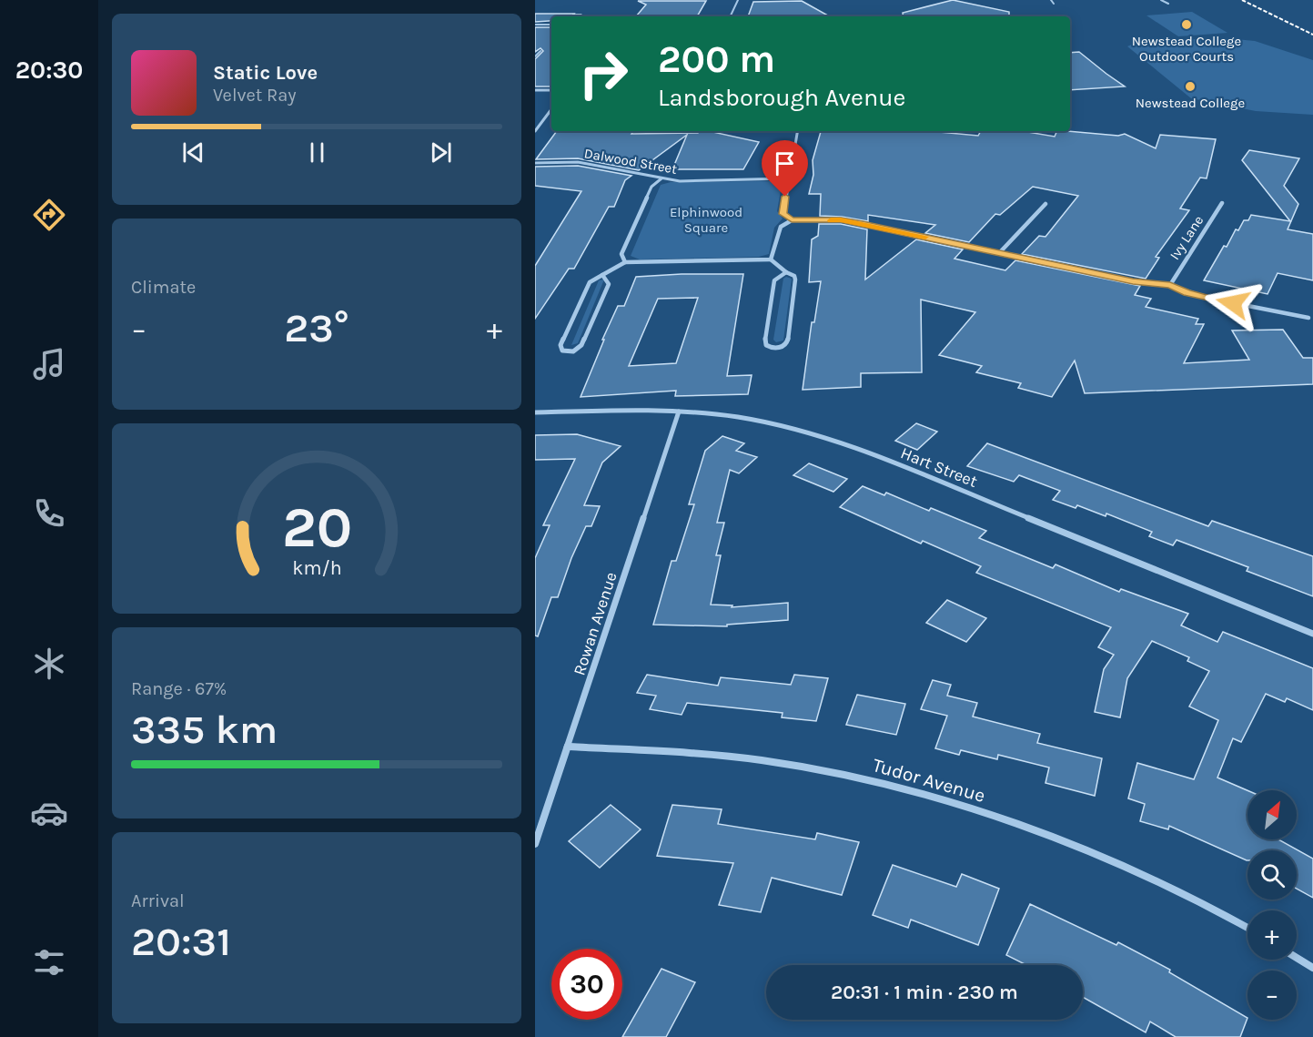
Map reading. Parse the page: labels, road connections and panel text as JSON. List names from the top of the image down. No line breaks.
{"streets":{"street":["Dalwood Street","Ivy Lane","Hart Street","Rowan Avenue","Tudor Avenue"]},"crossings":[["Hart Street","Rowan Avenue"],["Rowan Avenue","Tudor Avenue"]],"parks":["Elphinwood Square"],"places":["Newstead College Outdoor Courts","Newstead College"],"north":"top right","page":{"tabs":"20:30","turn":["200 m","Landsborough Avenue"],"song":["Static Love","Velvet Ray"],"tile":["Climate",["Range · 67%","335 km"],["Arrival","20:31"]],"heat":["−","23°","+"],"map_buttons":["+","−"],"limit":"30","trip":"20:31 · 1 min · 230 m","gauge":["20","km/h"]}}
